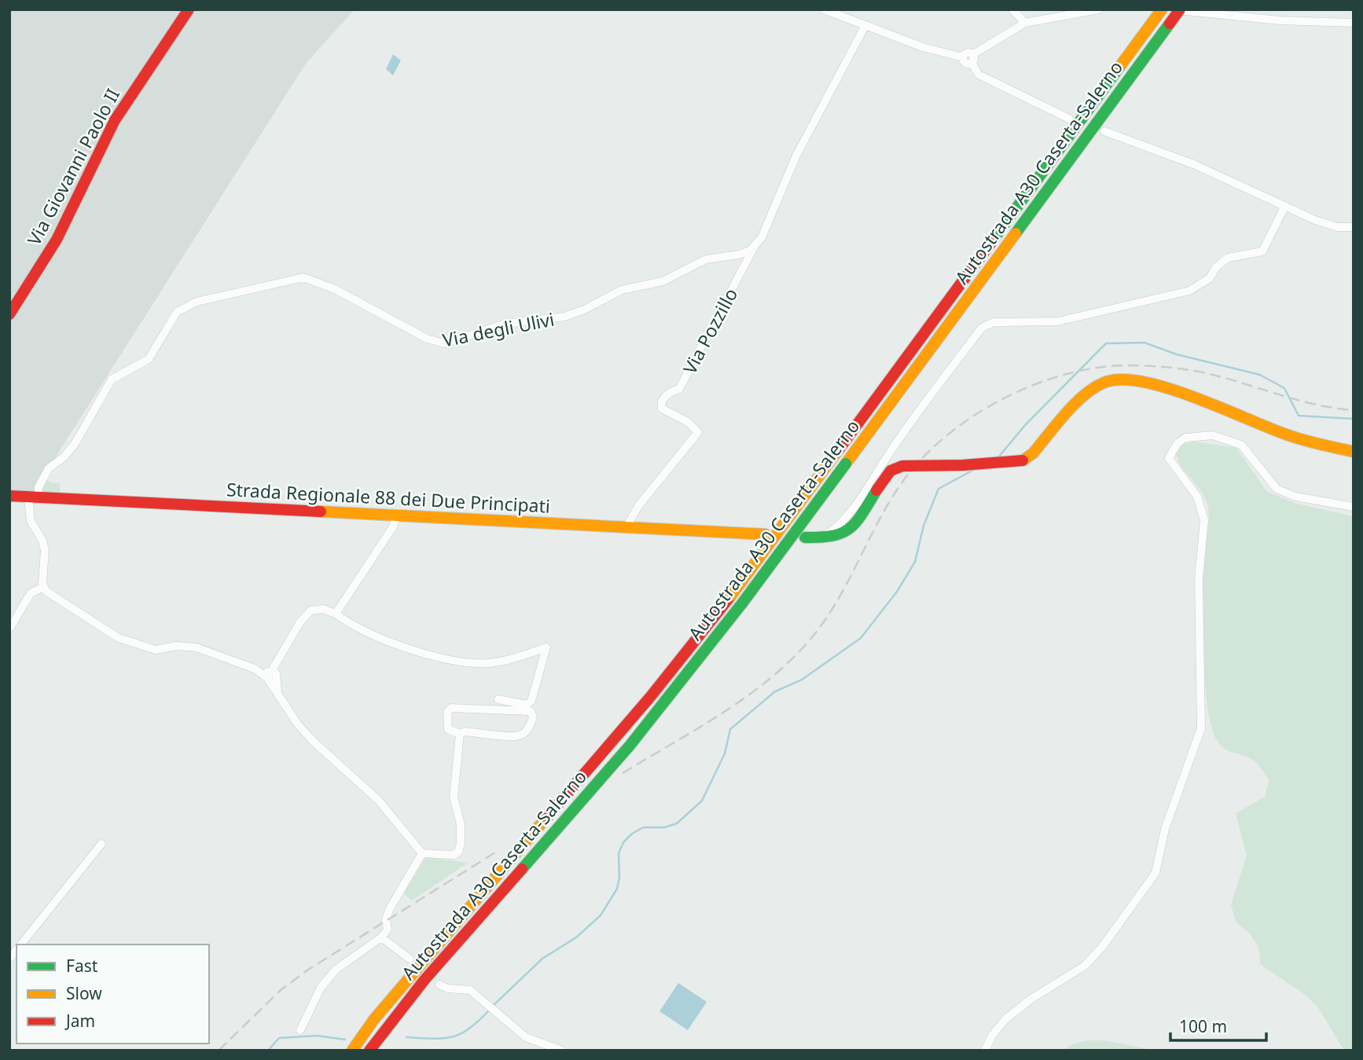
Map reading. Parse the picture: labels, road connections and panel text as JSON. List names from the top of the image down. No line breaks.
{"streets":{"main road":["Via Giovanni Paolo II","Autostrada A30 Caserta-Salerno","Strada Regionale 88 dei Due Principati"],"street":["Via degli Ulivi","Via Pozzillo"]},"crossings":[["Via degli Ulivi","Via Pozzillo"],["Via degli Ulivi","Strada Regionale 88 dei Due Principati"],["Via Pozzillo","Strada Regionale 88 dei Due Principati"]],"legend":["Fast","Slow","Jam"],"scale_bar":"100 m"}
